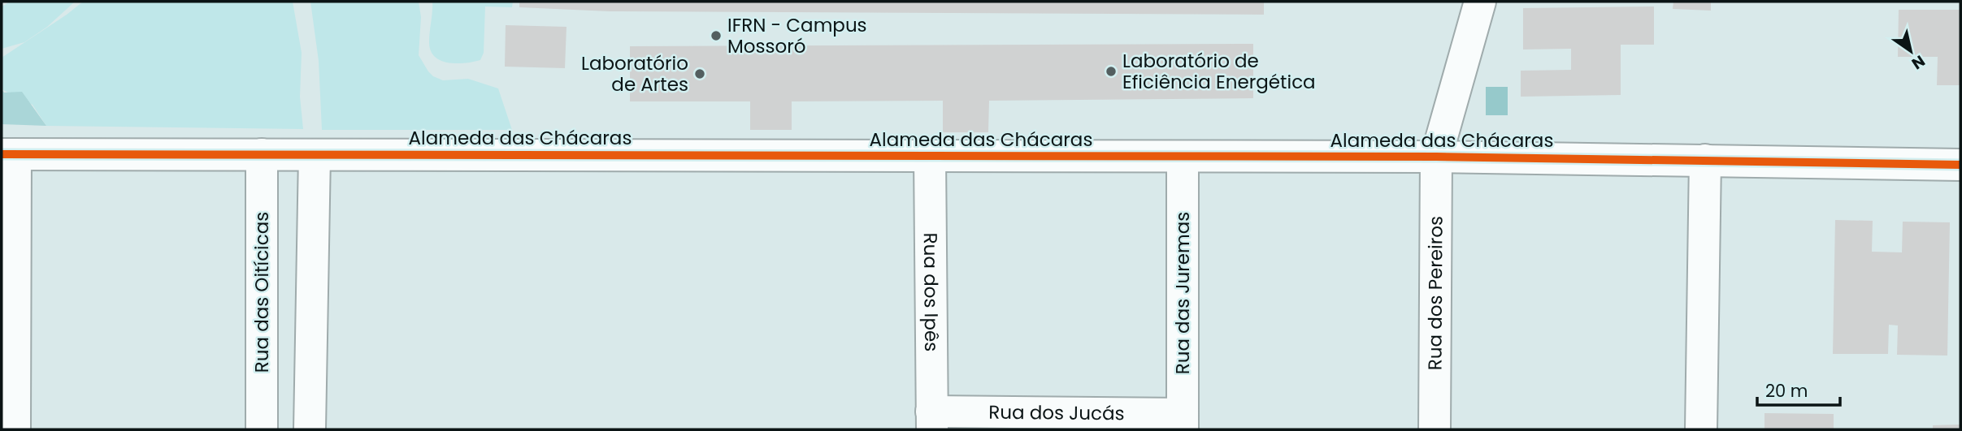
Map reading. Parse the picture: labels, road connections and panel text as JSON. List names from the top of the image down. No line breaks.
{"streets":{"street":["Alameda das Chácaras","Rua das Oitícicas","Rua dos Ipês","Rua das Juremas","Rua dos Pereiros","Rua dos Jucás"]},"crossings":[["Alameda das Chácaras","Rua das Oitícicas"],["Alameda das Chácaras","Rua dos Ipês"],["Alameda das Chácaras","Rua das Juremas"],["Alameda das Chácaras","Rua dos Pereiros"],["Rua dos Ipês","Rua dos Jucás"],["Rua das Juremas","Rua dos Jucás"]],"places":["IFRN - Campus Mossoró","Laboratório de Eficiência Energética","Laboratório de Artes"],"scale_bar":"20 m","north":"bottom right"}
